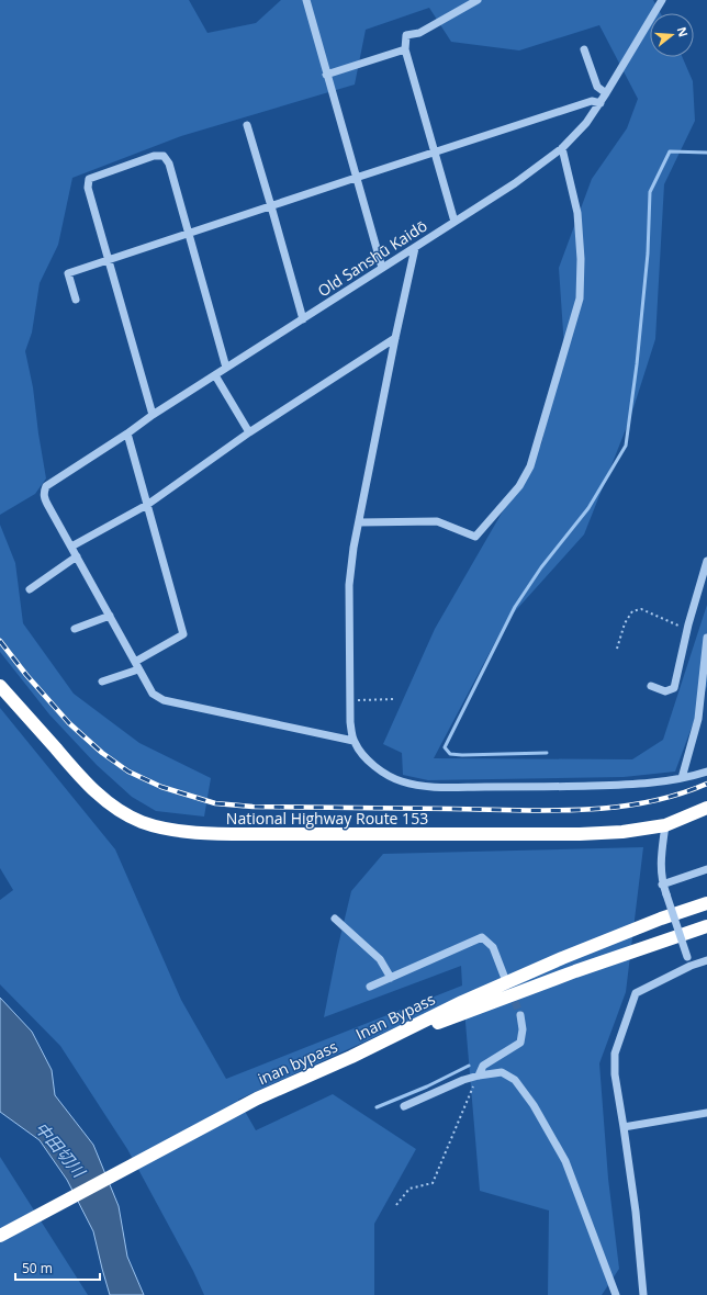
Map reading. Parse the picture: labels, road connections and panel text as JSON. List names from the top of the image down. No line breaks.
{"streets":{"highway":["National Highway Route 153","Inan Bypass","inan bypass"],"street":["Old Sanshū Kaidō"]},"crossings":[["Inan Bypass","inan bypass"]],"water":["中田切川"],"scale_bar":"50 m","north":"right"}
